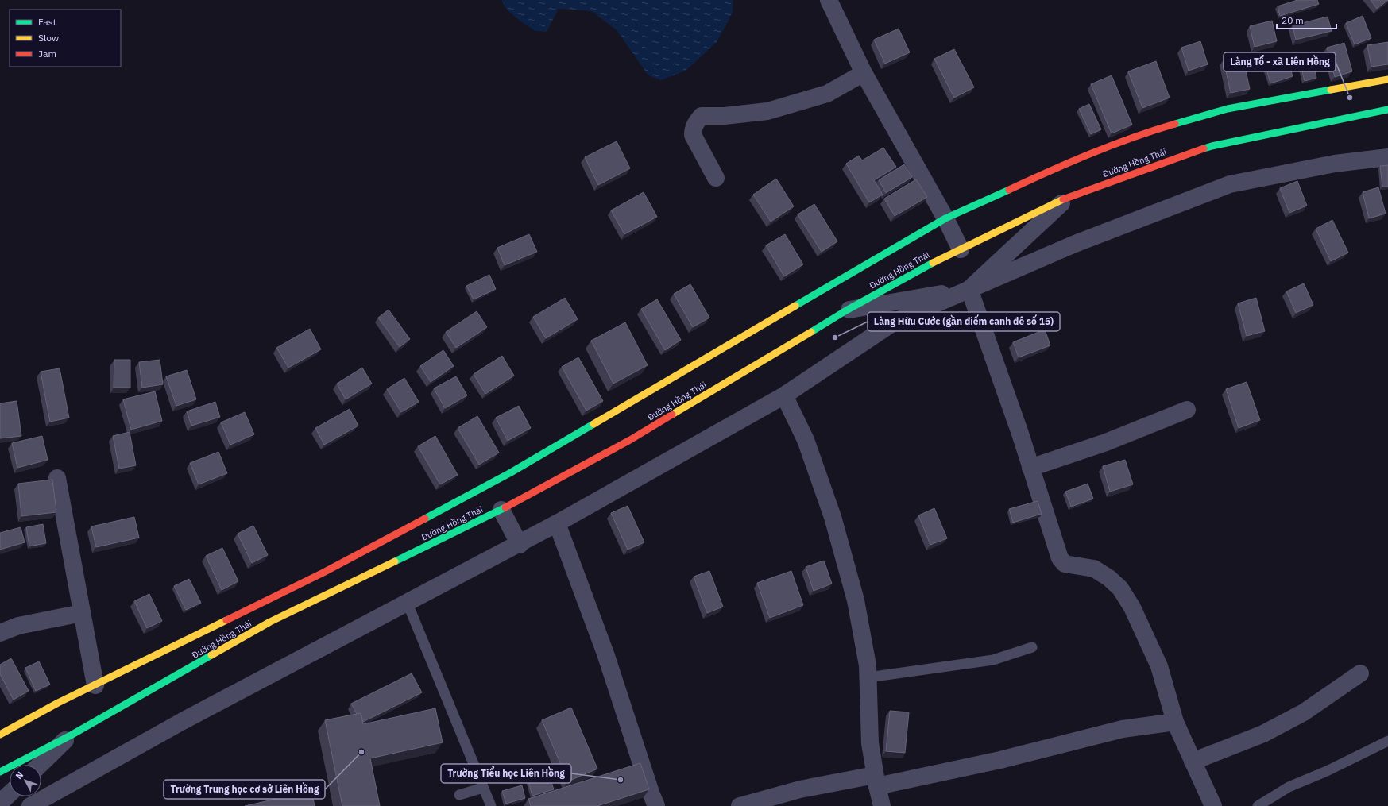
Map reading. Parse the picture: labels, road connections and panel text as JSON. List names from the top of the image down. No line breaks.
{"streets":{"main road":["Đường Hồng Thái"]},"places":["Làng Tổ - xã Liên Hồng","Làng Hữu Cước (gần điếm canh đê số 15)","Trường Trung học cơ sở Liên Hồng","Trường Tiểu học Liên Hồng"],"legend":["Fast","Slow","Jam"],"scale_bar":"20 m","north":"top left"}
